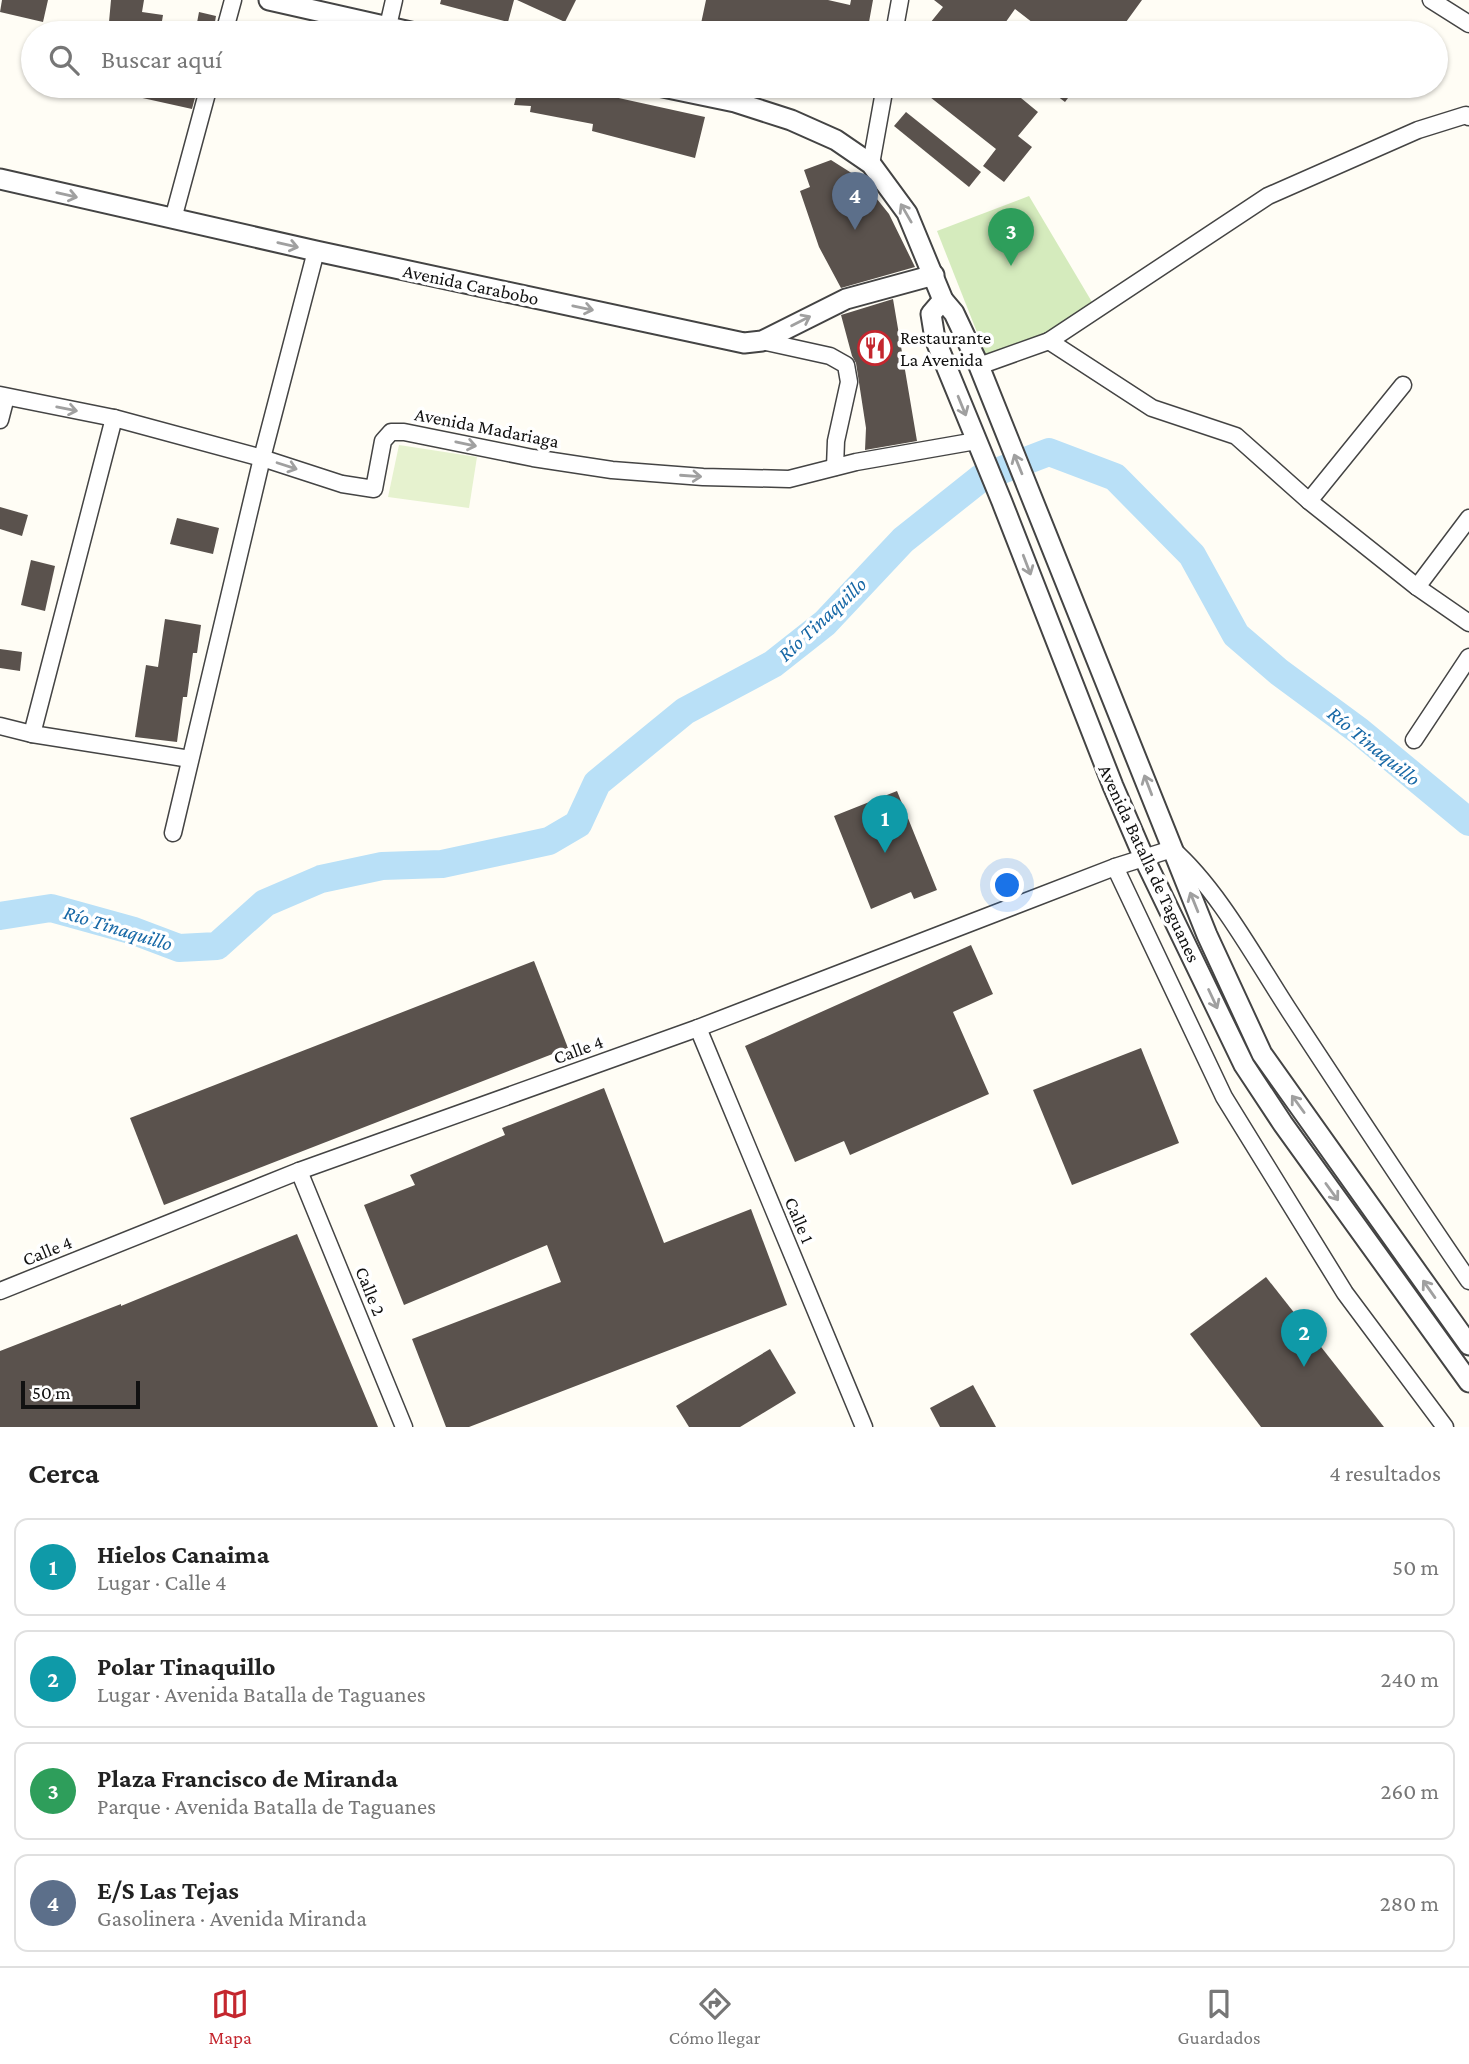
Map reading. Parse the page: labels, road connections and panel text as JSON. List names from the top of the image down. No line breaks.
{"streets":{"street":["Avenida Carabobo","Avenida Madariaga","Avenida Batalla de Taguanes","Calle 4","Calle 1","Calle 2"]},"crossings":[["Avenida Carabobo","Avenida Batalla de Taguanes"],["Avenida Madariaga","Avenida Batalla de Taguanes"],["Avenida Batalla de Taguanes","Calle 4"],["Calle 4","Calle 1"],["Calle 4","Calle 2"]],"one_way":["Avenida Carabobo","Avenida Madariaga"],"water":["Río Tinaquillo"],"places":{"restaurant":["Restaurante La Avenida"]},"scale_bar":"50 m","page":{"search":"Buscar aquí","pins":["4","3","1","2"],"scale":"50 m","heading":["Cerca","4 resultados"],"list":[{"mark":"1","name":"Hielos Canaima","note":"Lugar · Calle 4","value":"50 m"},{"mark":"2","name":"Polar Tinaquillo","note":"Lugar · Avenida Batalla de Taguanes","value":"240 m"},{"mark":"3","name":"Plaza Francisco de Miranda","note":"Parque · Avenida Batalla de Taguanes","value":"260 m"},{"mark":"4","name":"E/S Las Tejas","note":"Gasolinera · Avenida Miranda","value":"280 m"}],"nav":["Mapa","Cómo llegar","Guardados"]}}
